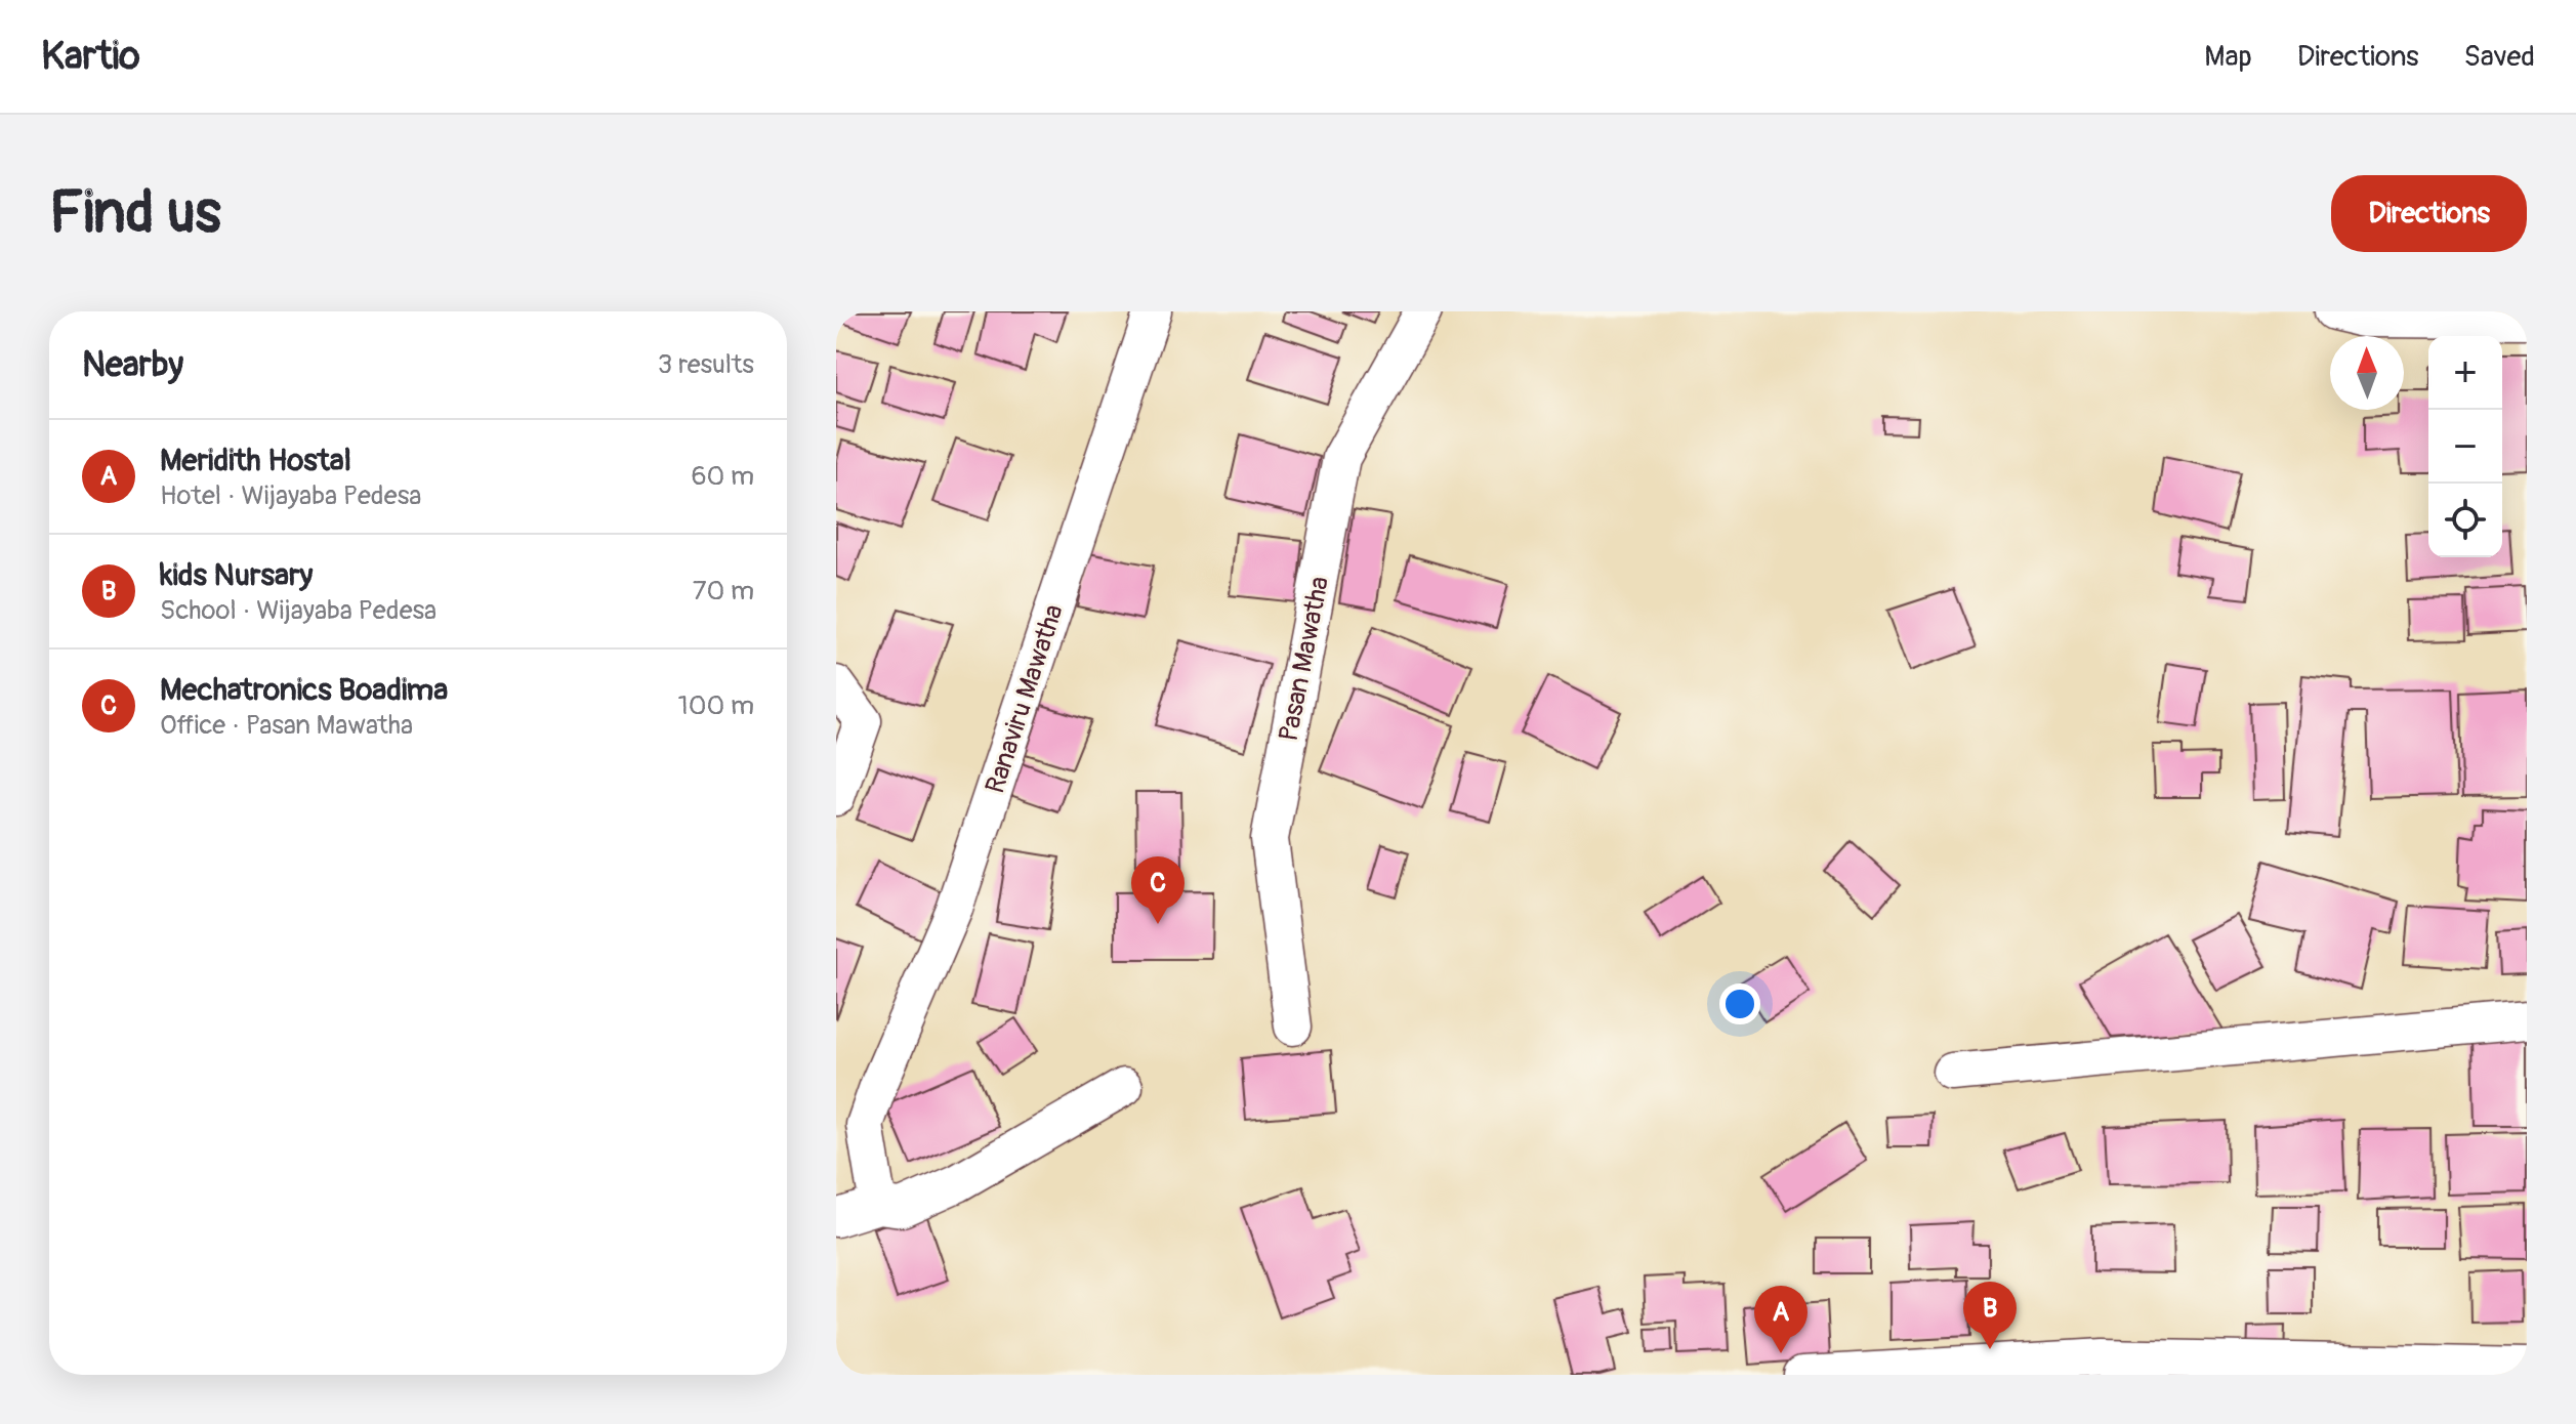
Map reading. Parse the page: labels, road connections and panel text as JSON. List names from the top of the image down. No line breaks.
{"streets":{"street":["Pasan Mawatha","Ranaviru Mawatha"]},"north":"top","page":{"header":"Kartio","nav":["Map","Directions","Saved"],"buttons":"Directions","title":"Find us","heading":["Nearby","3 results"],"map_buttons":["+","−"],"list":[{"mark":"A","name":"Meridith Hostal","note":"Hotel · Wijayaba Pedesa","value":"60 m"},{"mark":"B","name":"kids Nursary","note":"School · Wijayaba Pedesa","value":"70 m"},{"mark":"C","name":"Mechatronics Boadima","note":"Office · Pasan Mawatha","value":"100 m"}],"pins":["C","B","A"]}}
